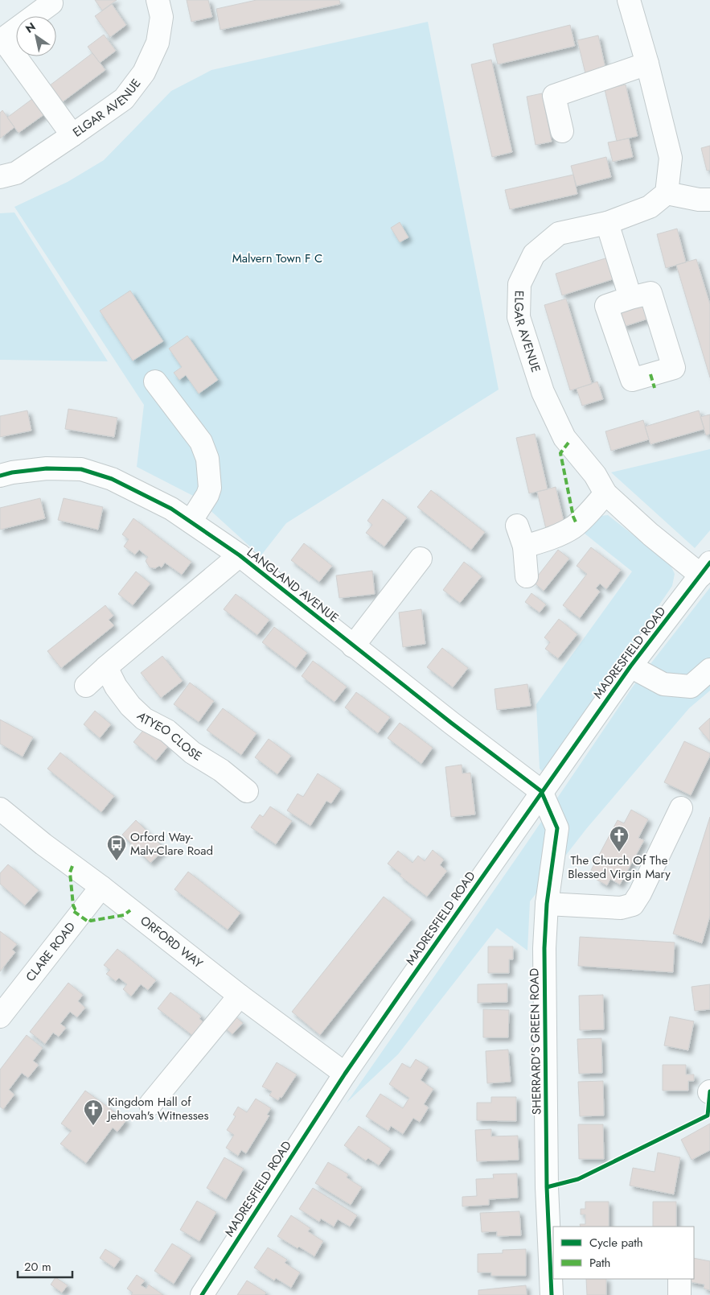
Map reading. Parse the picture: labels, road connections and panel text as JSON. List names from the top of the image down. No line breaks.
{"streets":{"street":["ELGAR AVENUE","LANGLAND AVENUE","MADRESFIELD ROAD","ATYEO CLOSE","ORFORD WAY","CLARE ROAD","SHERRARD'S GREEN ROAD"]},"crossings":[["ELGAR AVENUE","MADRESFIELD ROAD"],["LANGLAND AVENUE","MADRESFIELD ROAD"],["LANGLAND AVENUE","ATYEO CLOSE"],["LANGLAND AVENUE","SHERRARD'S GREEN ROAD"],["MADRESFIELD ROAD","ORFORD WAY"],["MADRESFIELD ROAD","SHERRARD'S GREEN ROAD"],["ORFORD WAY","CLARE ROAD"]],"parks":["Malvern Town F C"],"places":{"church":["The Church Of The Blessed Virgin Mary","Kingdom Hall of Jehovah's Witnesses"],"bus stop":["Orford Way- Malv-Clare Road"]},"legend":["Cycle path","Path"],"scale_bar":"20 m","north":"top left"}
